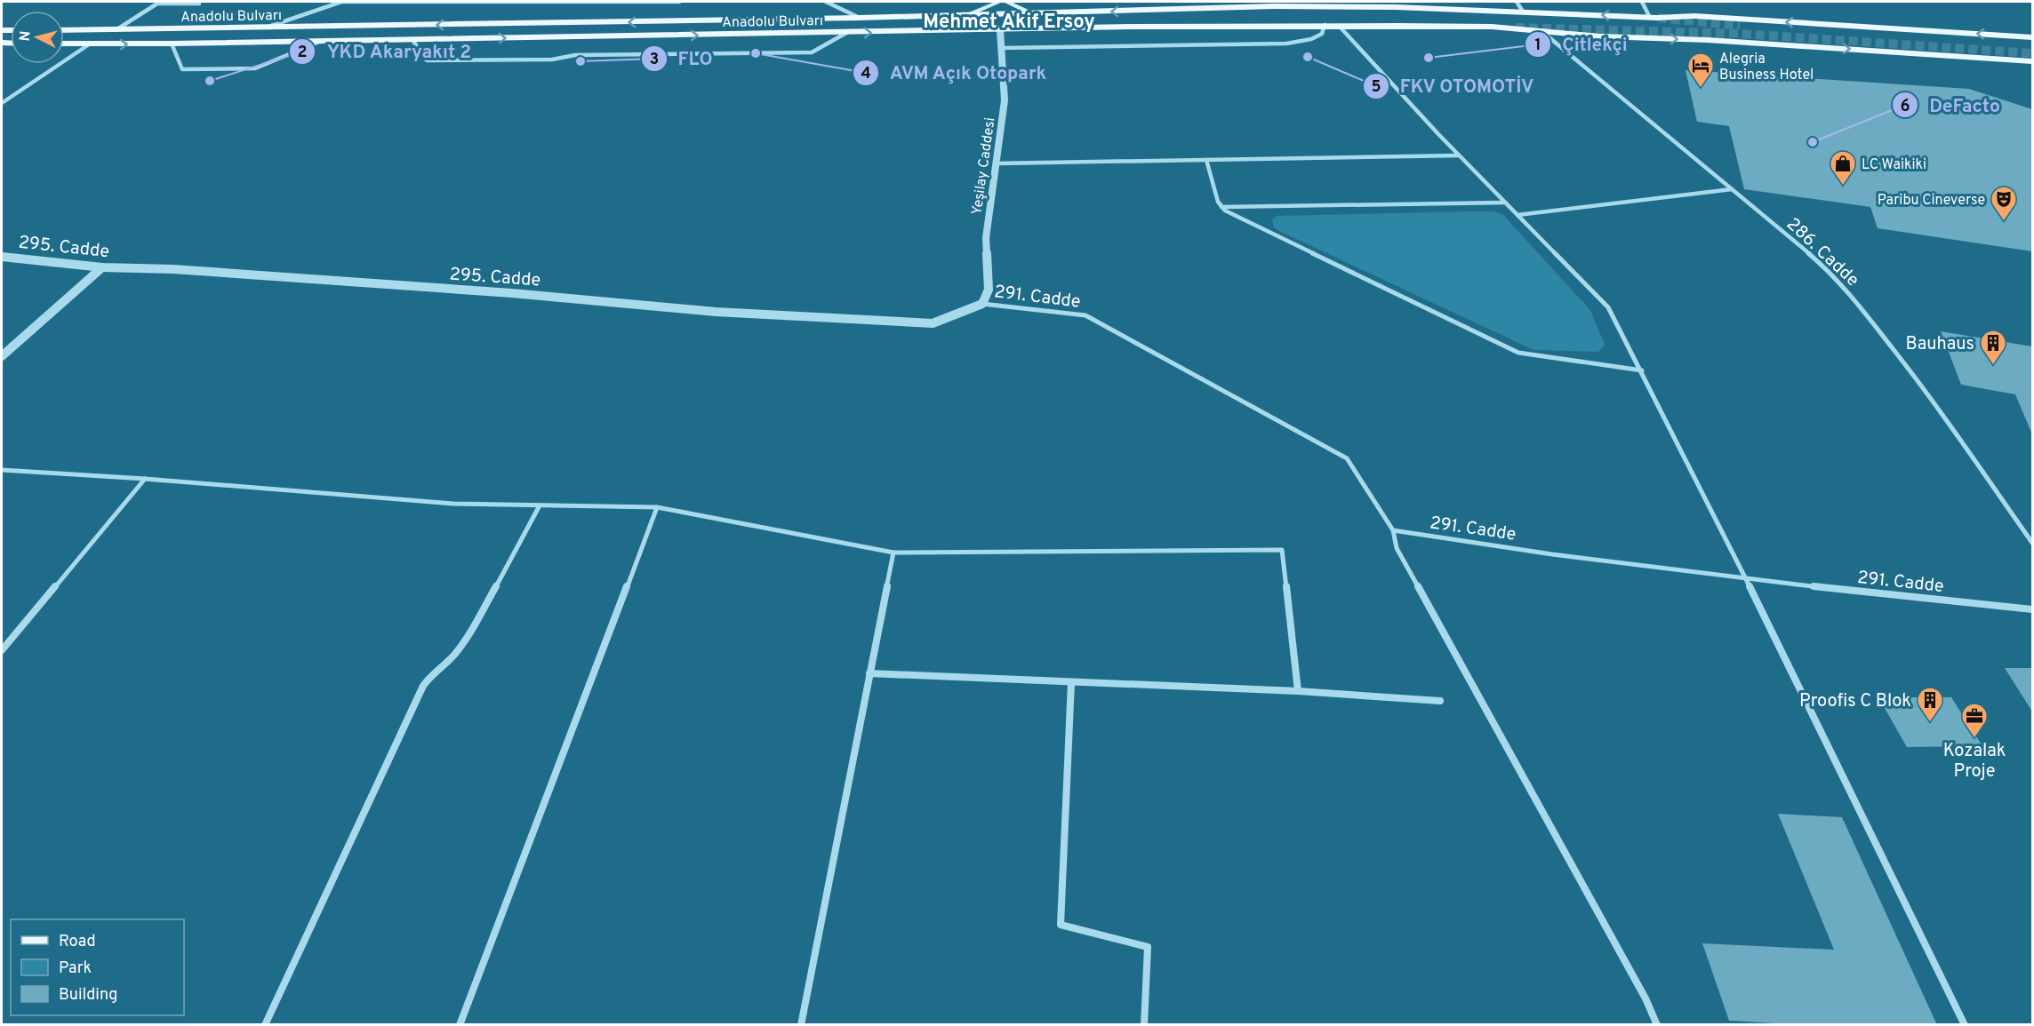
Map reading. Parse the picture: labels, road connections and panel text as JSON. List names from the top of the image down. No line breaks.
{"streets":{"main road":["Anadolu Bulvarı"],"street":["Yeşilay Caddesi","295. Cadde","286. Cadde","291. Cadde"]},"crossings":[["Anadolu Bulvarı","Yeşilay Caddesi"],["Anadolu Bulvarı","286. Cadde"],["Yeşilay Caddesi","295. Cadde"],["Yeşilay Caddesi","291. Cadde"],["295. Cadde","291. Cadde"]],"districts":["Mehmet Akif Ersoy"],"places":{"other":["AVM Açık Otopark","FKV OTOMOTİV","Çitlekçi","FLO","YKD Akaryakıt 2","DeFacto"],"hotel":["Alegria Business Hotel"],"shop":["LC Waikiki"],"theatre":["Paribu Cineverse"],"building":["Bauhaus","Proofis C Blok"],"office":["Kozalak Proje"]},"legend":["Road","Park","Building"],"north":"left"}
